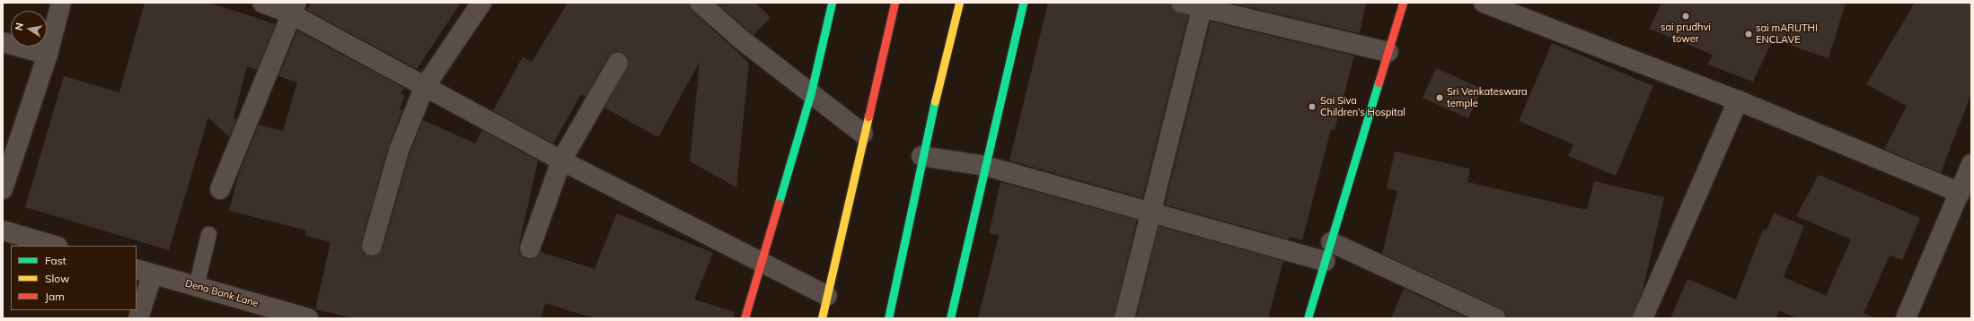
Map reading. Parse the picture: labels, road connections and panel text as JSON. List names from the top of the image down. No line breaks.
{"streets":{"street":["Dena Bank Lane"]},"places":["sai prudhvi tower","sai mARUTHI ENCLAVE","Sri Venkateswara temple","Sai Siva Children’s Hospital"],"legend":["Fast","Slow","Jam"],"north":"left"}
